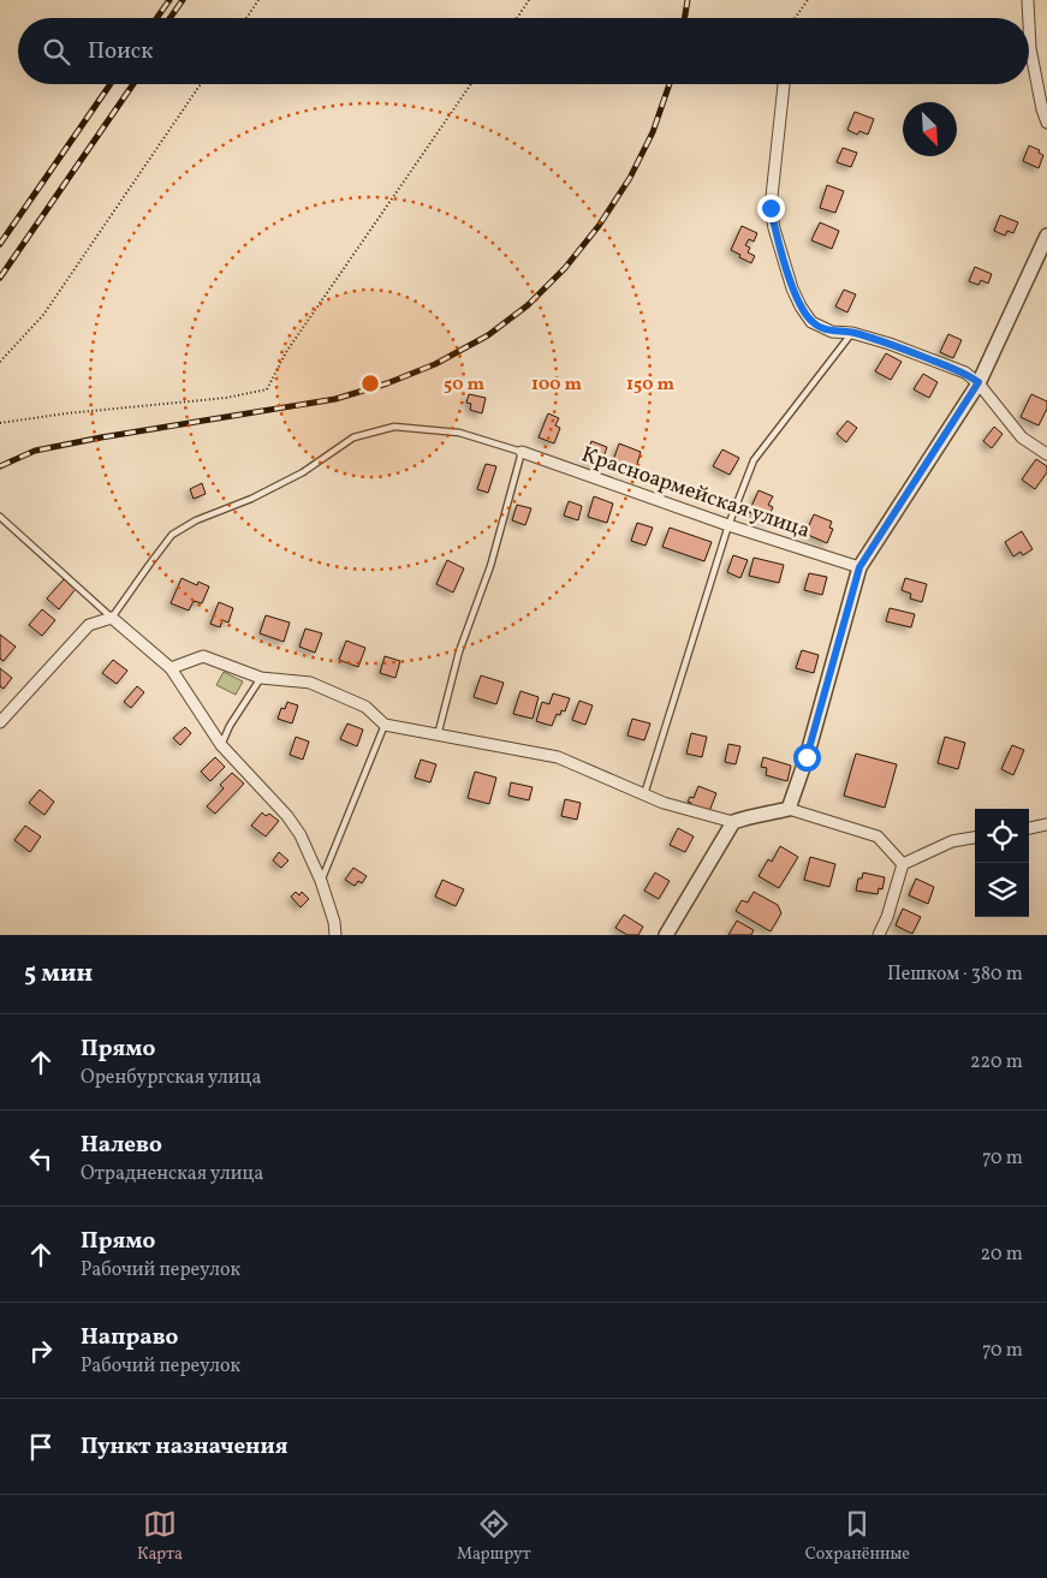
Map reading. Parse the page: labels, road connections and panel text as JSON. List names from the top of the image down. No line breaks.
{"streets":{"street":["Красноармейская улица"]},"north":"bottom right","page":{"search":"Поиск","heading":["5 мин","Пешком · 380 m"],"list":[["Прямо","Оренбургская улица","220 m"],["Налево","Отрадненская улица","70 m"],["Прямо","Рабочий переулок","20 m"],["Направо","Рабочий переулок","70 m"],"Пункт назначения"],"nav":["Карта","Маршрут","Сохранённые"]},"rings":["50 m","100 m","150 m"]}
